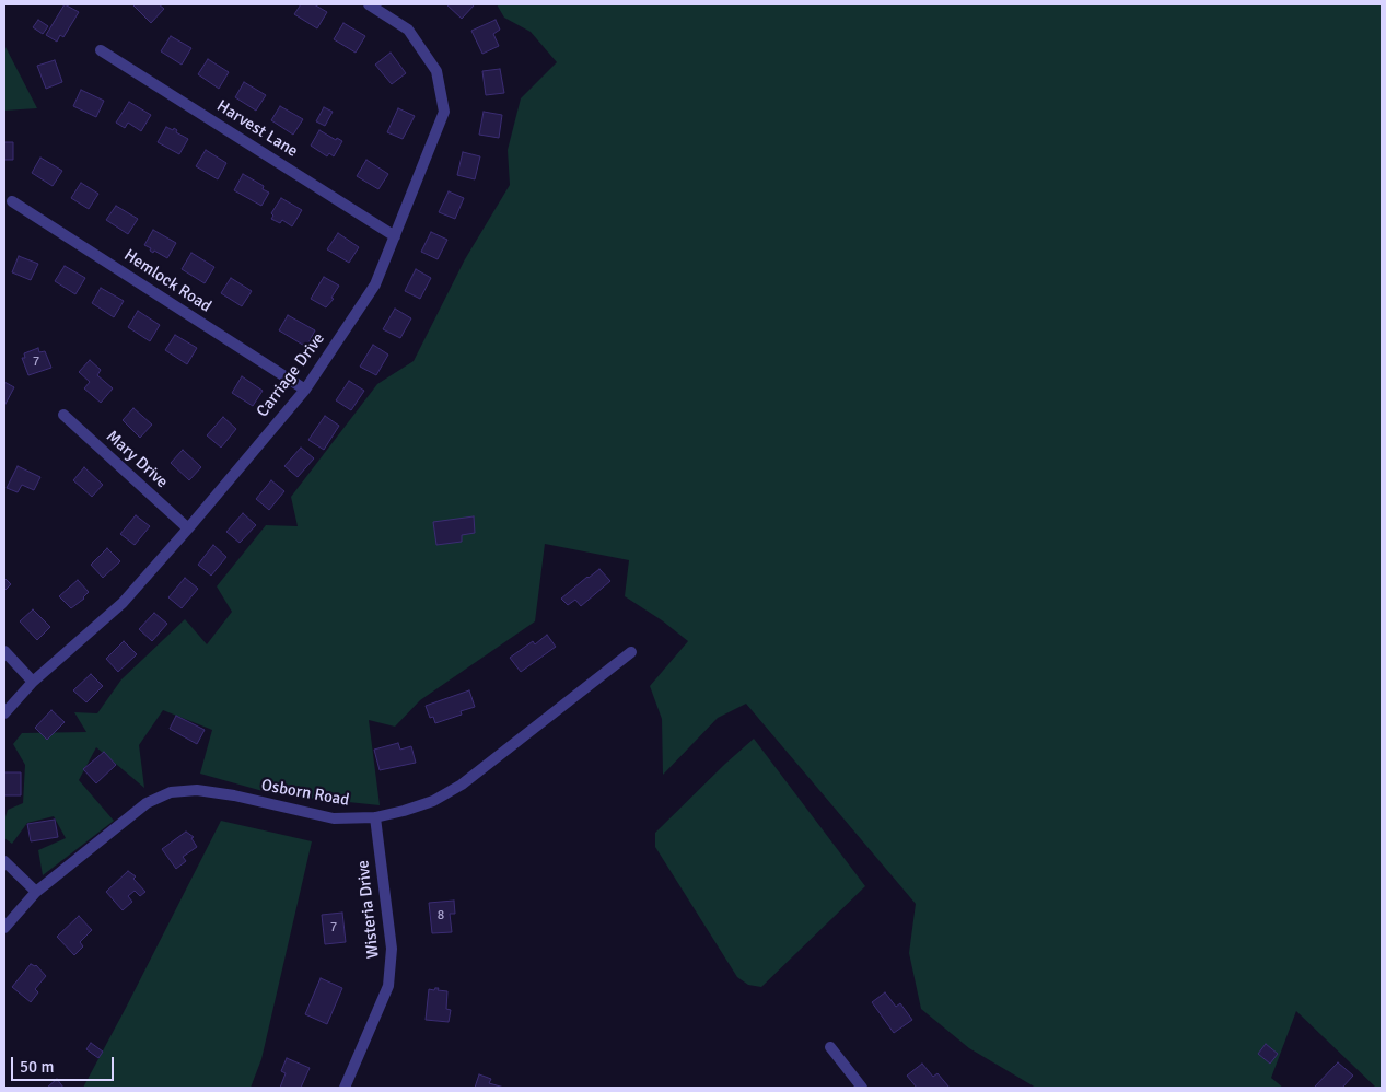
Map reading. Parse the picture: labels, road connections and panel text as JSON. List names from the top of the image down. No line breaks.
{"streets":{"street":["Harvest Lane","Hemlock Road","Carriage Drive","Mary Drive","Osborn Road","Wisteria Drive"]},"crossings":[["Harvest Lane","Carriage Drive"],["Hemlock Road","Carriage Drive"],["Carriage Drive","Mary Drive"],["Osborn Road","Wisteria Drive"]],"house_numbers":["7","8","7"],"scale_bar":"50 m"}
